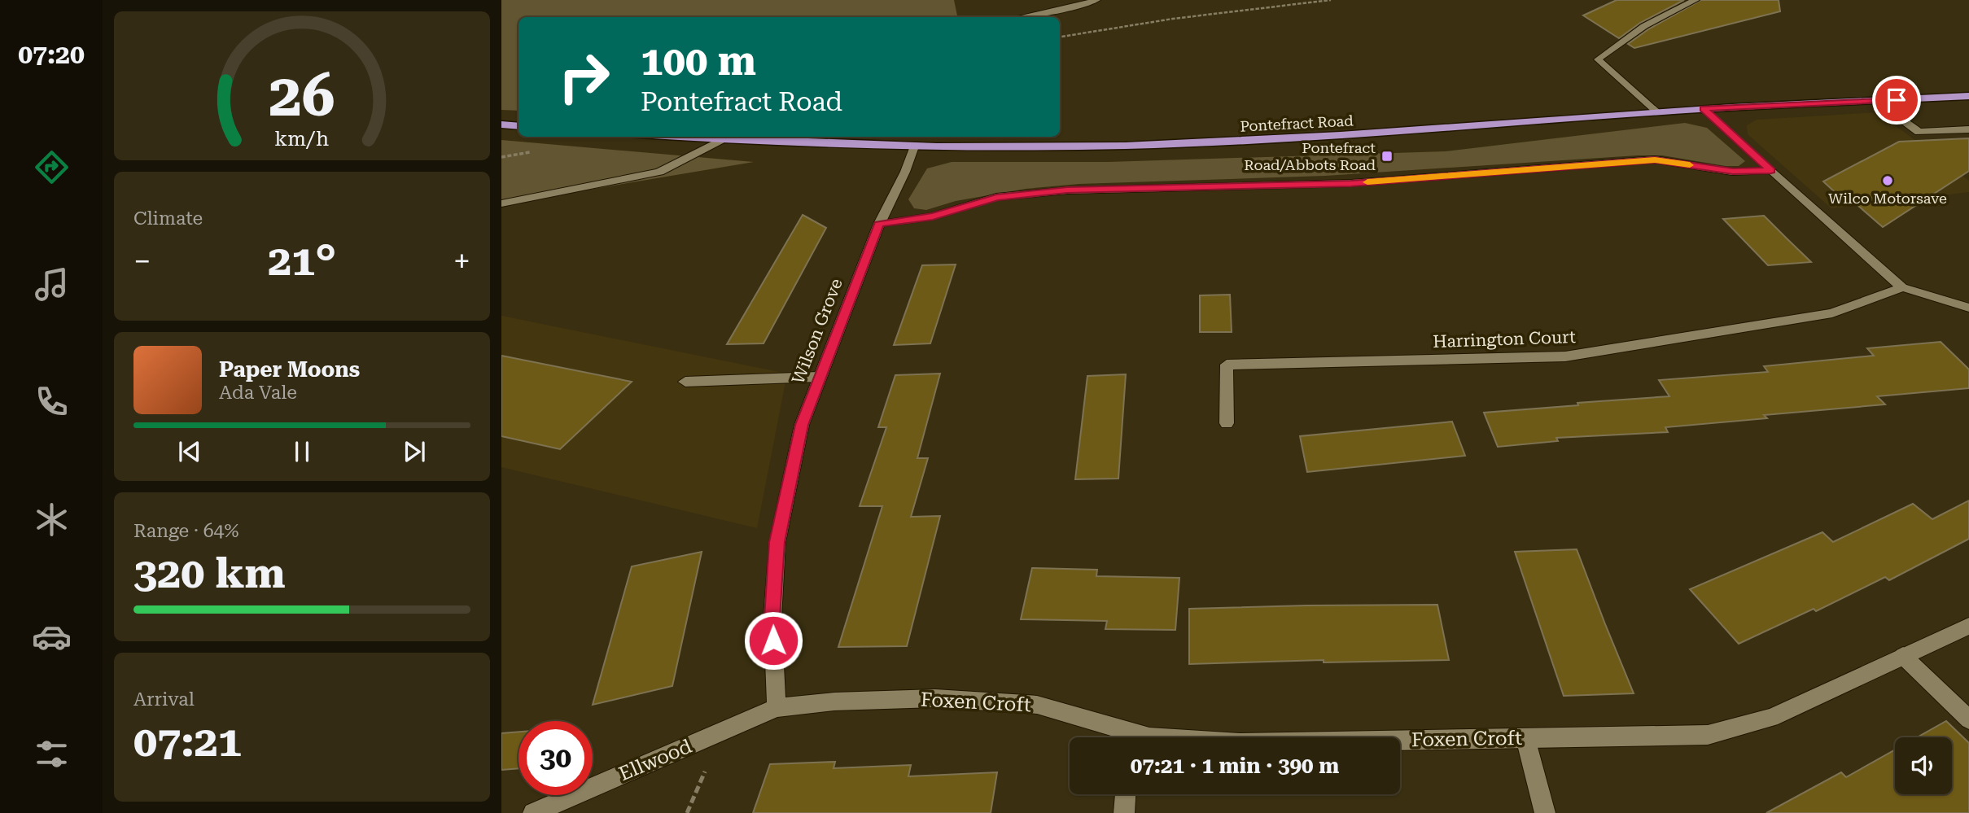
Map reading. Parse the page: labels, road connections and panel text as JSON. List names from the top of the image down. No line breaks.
{"streets":{"highway":["Pontefract Road"],"street":["Wilson Grove","Harrington Court","Foxen Croft","Ellwood"]},"crossings":[["Pontefract Road","Wilson Grove"],["Wilson Grove","Foxen Croft"],["Wilson Grove","Ellwood"],["Foxen Croft","Ellwood"]],"places":{"transit":["Pontefract Road/Abbots Road"],"other":["Wilco Motorsave"]},"page":{"tabs":"07:20","turn":["100 m","Pontefract Road"],"tile":["Climate",["Range · 64%","320 km"],["Arrival","07:21"]],"heat":["−","21°","+"],"song":["Paper Moons","Ada Vale"],"limit":"30","trip":"07:21 · 1 min · 390 m","gauge":["26","km/h"]}}
